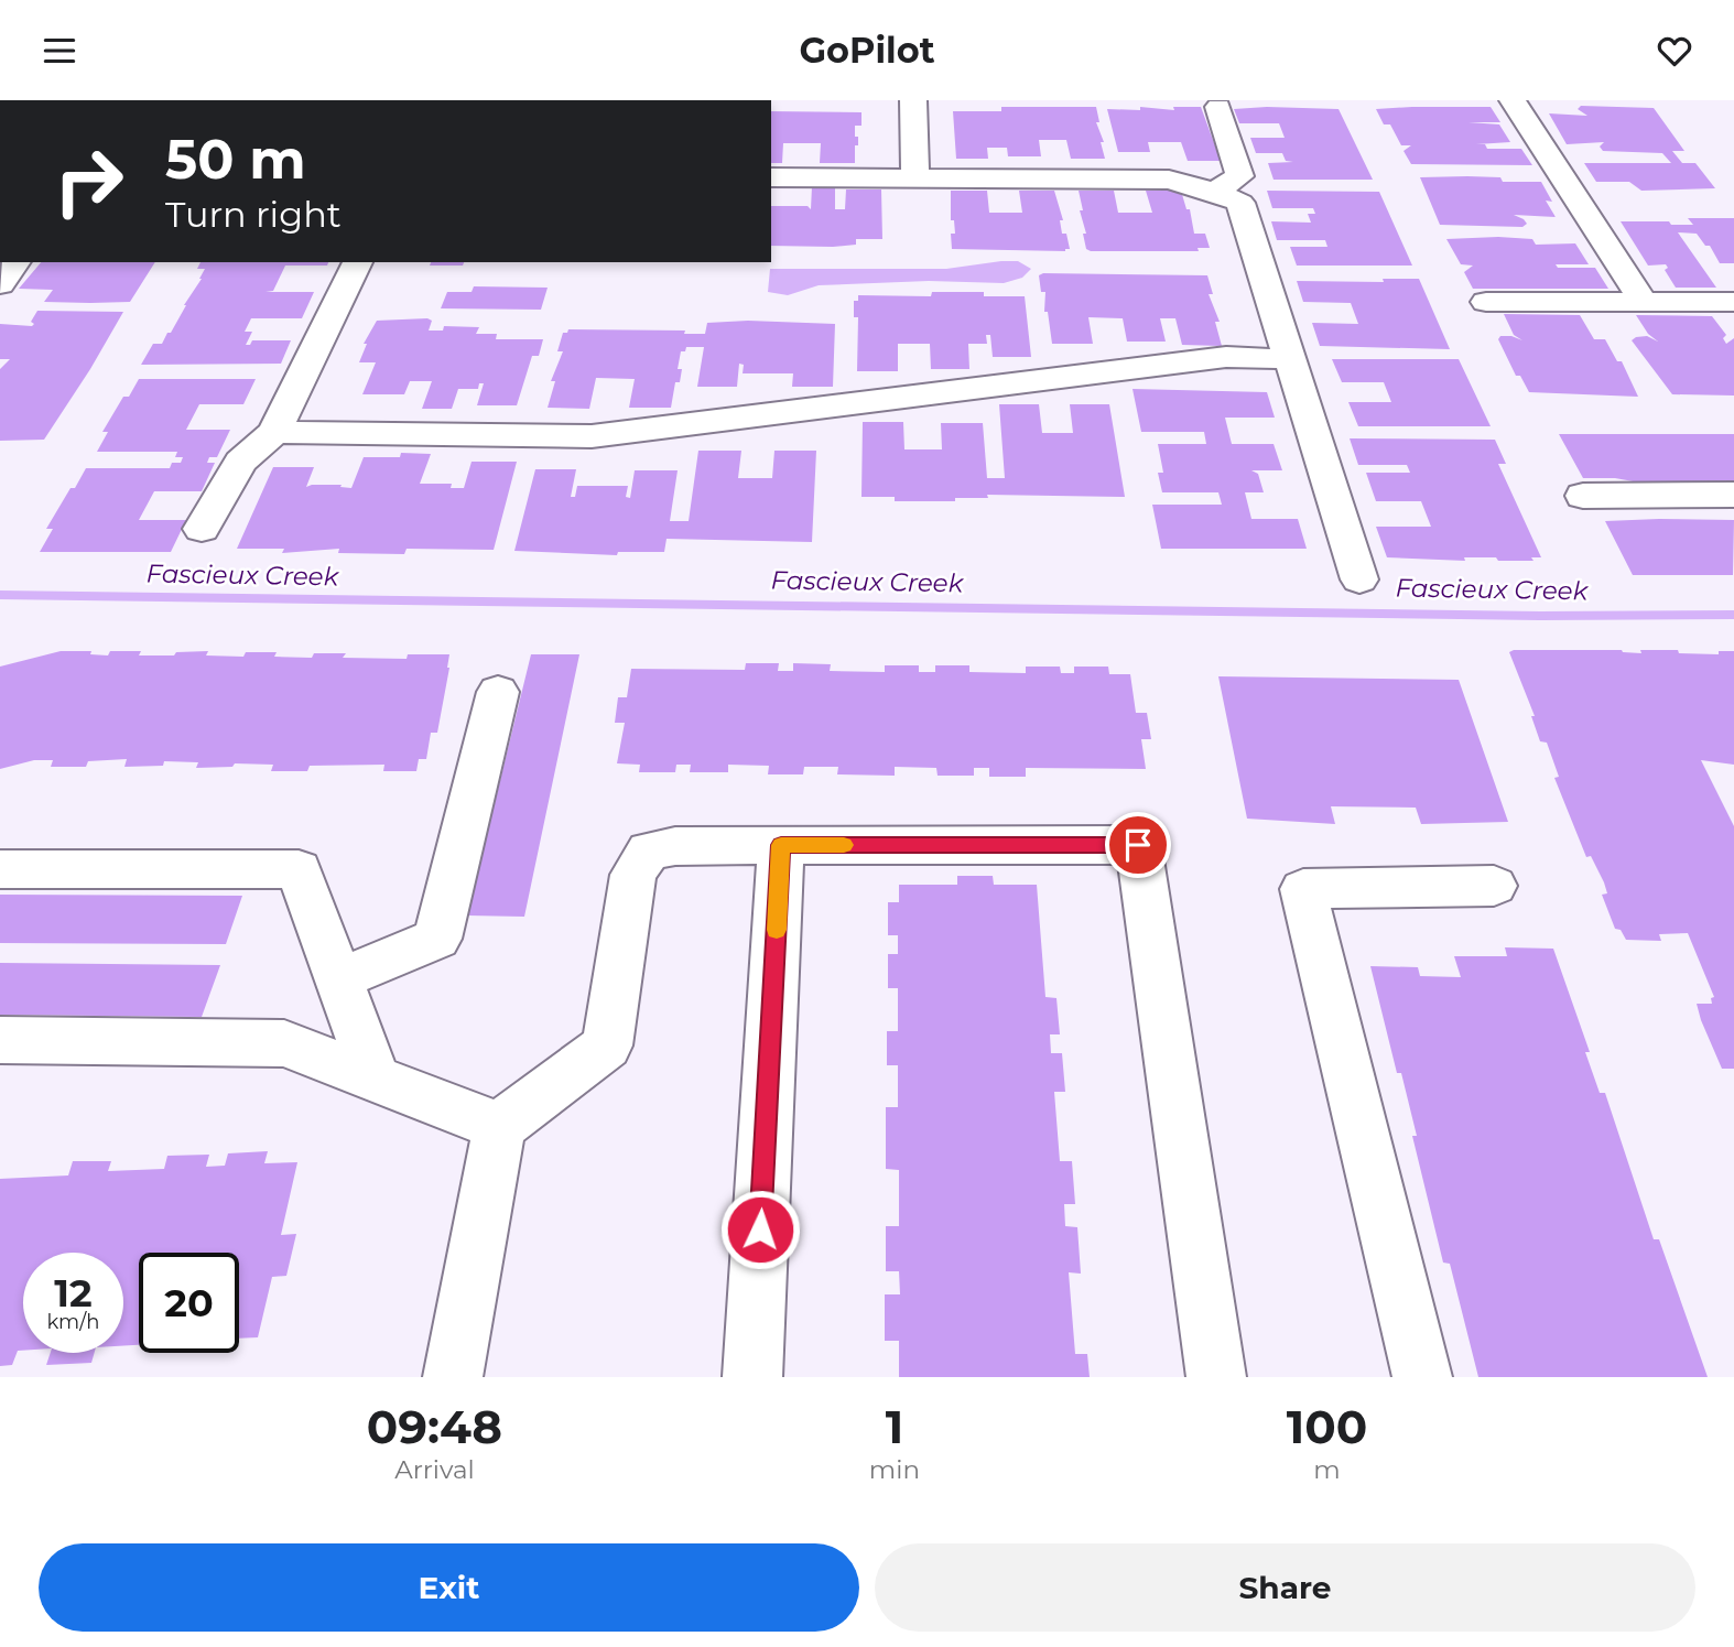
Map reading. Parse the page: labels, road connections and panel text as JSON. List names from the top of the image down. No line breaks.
{"water":["Fascieux Creek"],"page":{"header":"GoPilot","turn":["50 m","Turn right"],"speed":"12 km/h","limit":"20","eta":["09:48","Arrival","1","min","100","m"],"buttons":["Exit","Share"]}}
